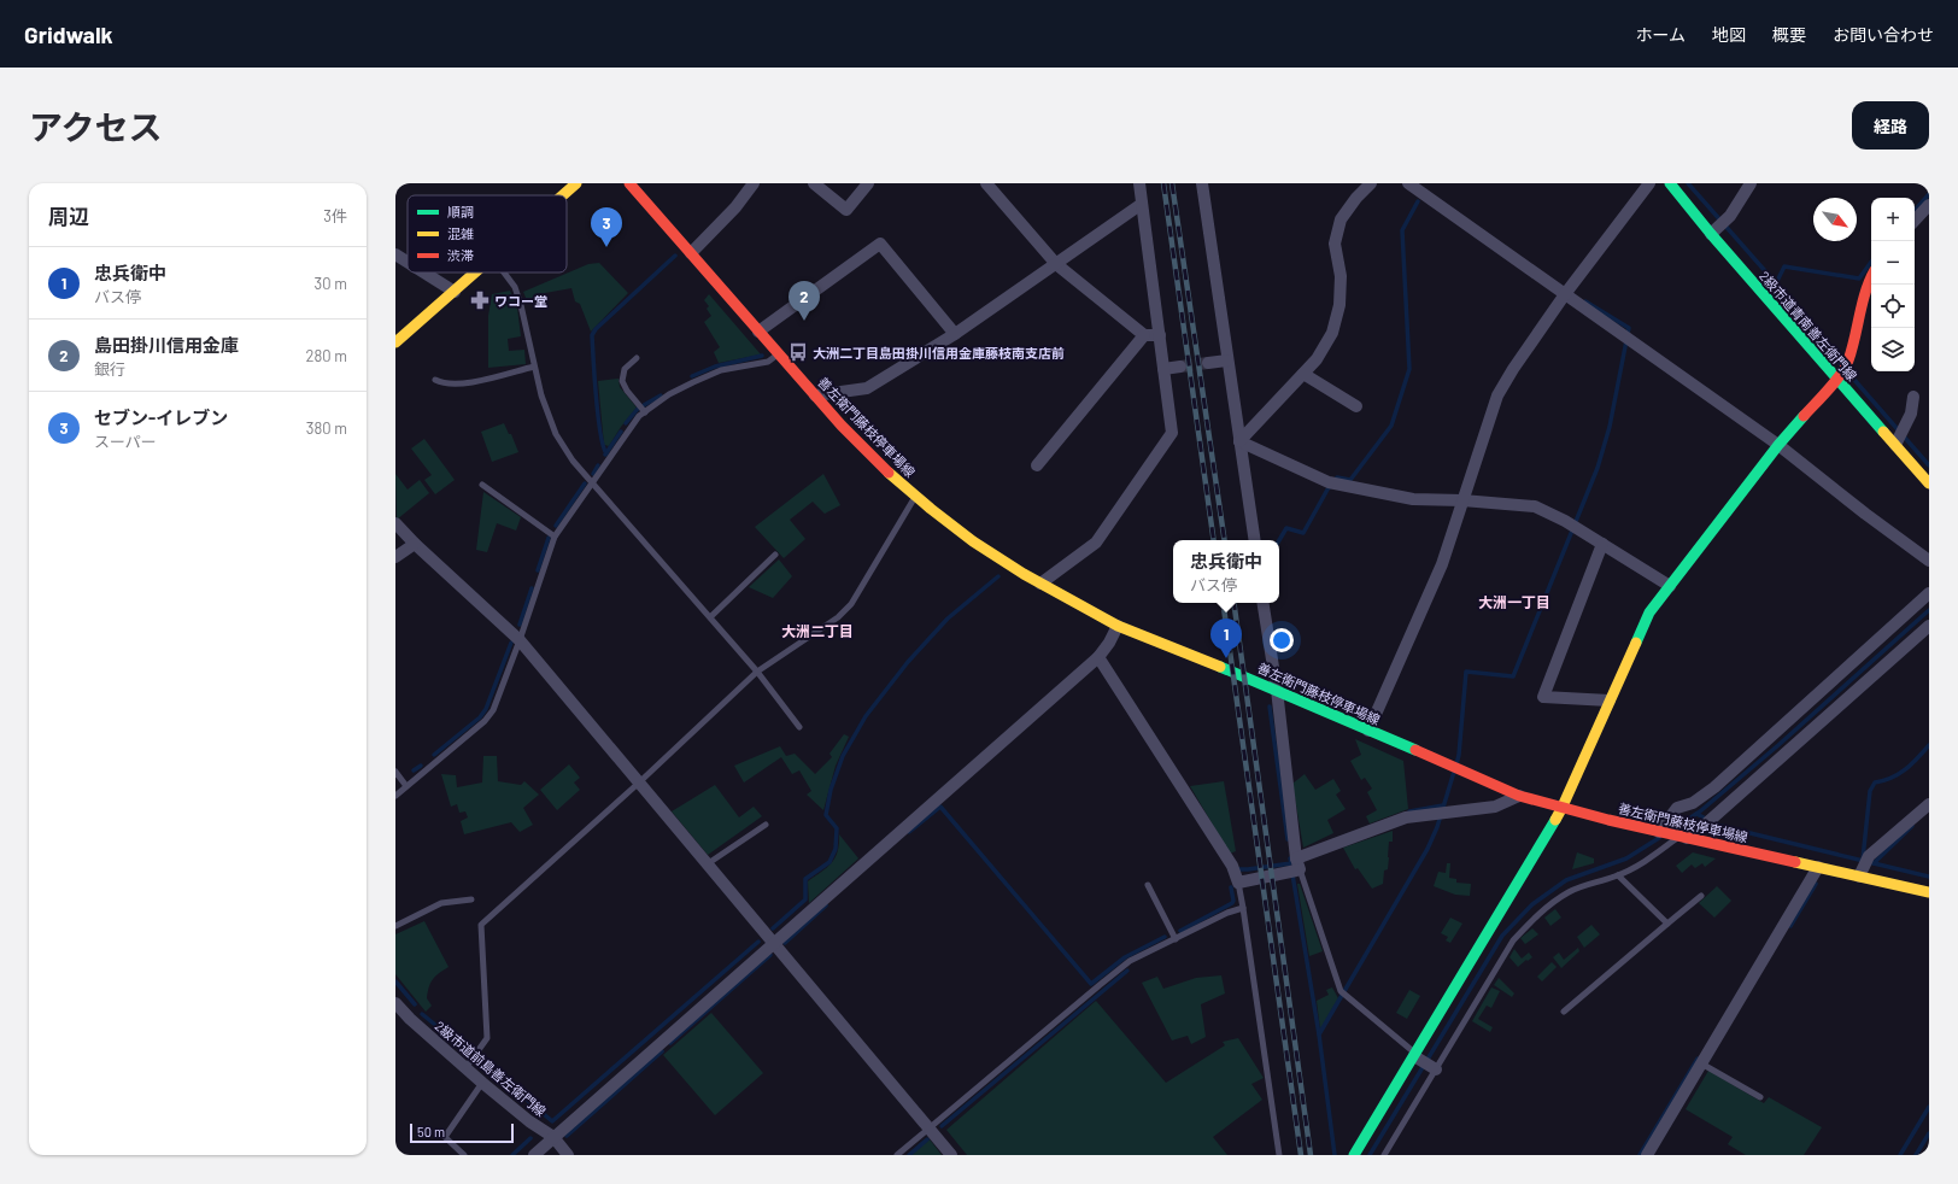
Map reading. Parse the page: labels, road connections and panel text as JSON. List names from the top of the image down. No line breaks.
{"streets":{"main road":["2級市道青南善左衛門線","善左衛門藤枝停車場線"],"street":["2級市道前島善左衛門線"]},"districts":["大洲一丁目","大洲二丁目"],"places":{"pharmacy":["ワコー堂"],"bus stop":["大洲二丁目島田掛川信用金庫藤枝南支店前"]},"legend":["順調","混雑","渋滞"],"scale_bar":"50 m","north":"bottom right","page":{"header":"Gridwalk","nav":["ホーム","地図","概要","お問い合わせ"],"title":"アクセス","buttons":"経路","heading":["周辺","3件"],"map_buttons":["+","−"],"pins":["3","2","1"],"list":[{"mark":"1","name":"忠兵衛中","note":"バス停","value":"30 m"},{"mark":"2","name":"島田掛川信用金庫","note":"銀行","value":"280 m"},{"mark":"3","name":"セブン-イレブン","note":"スーパー","value":"380 m"}],"popup":["忠兵衛中","バス停"],"scale":"50 m"}}
